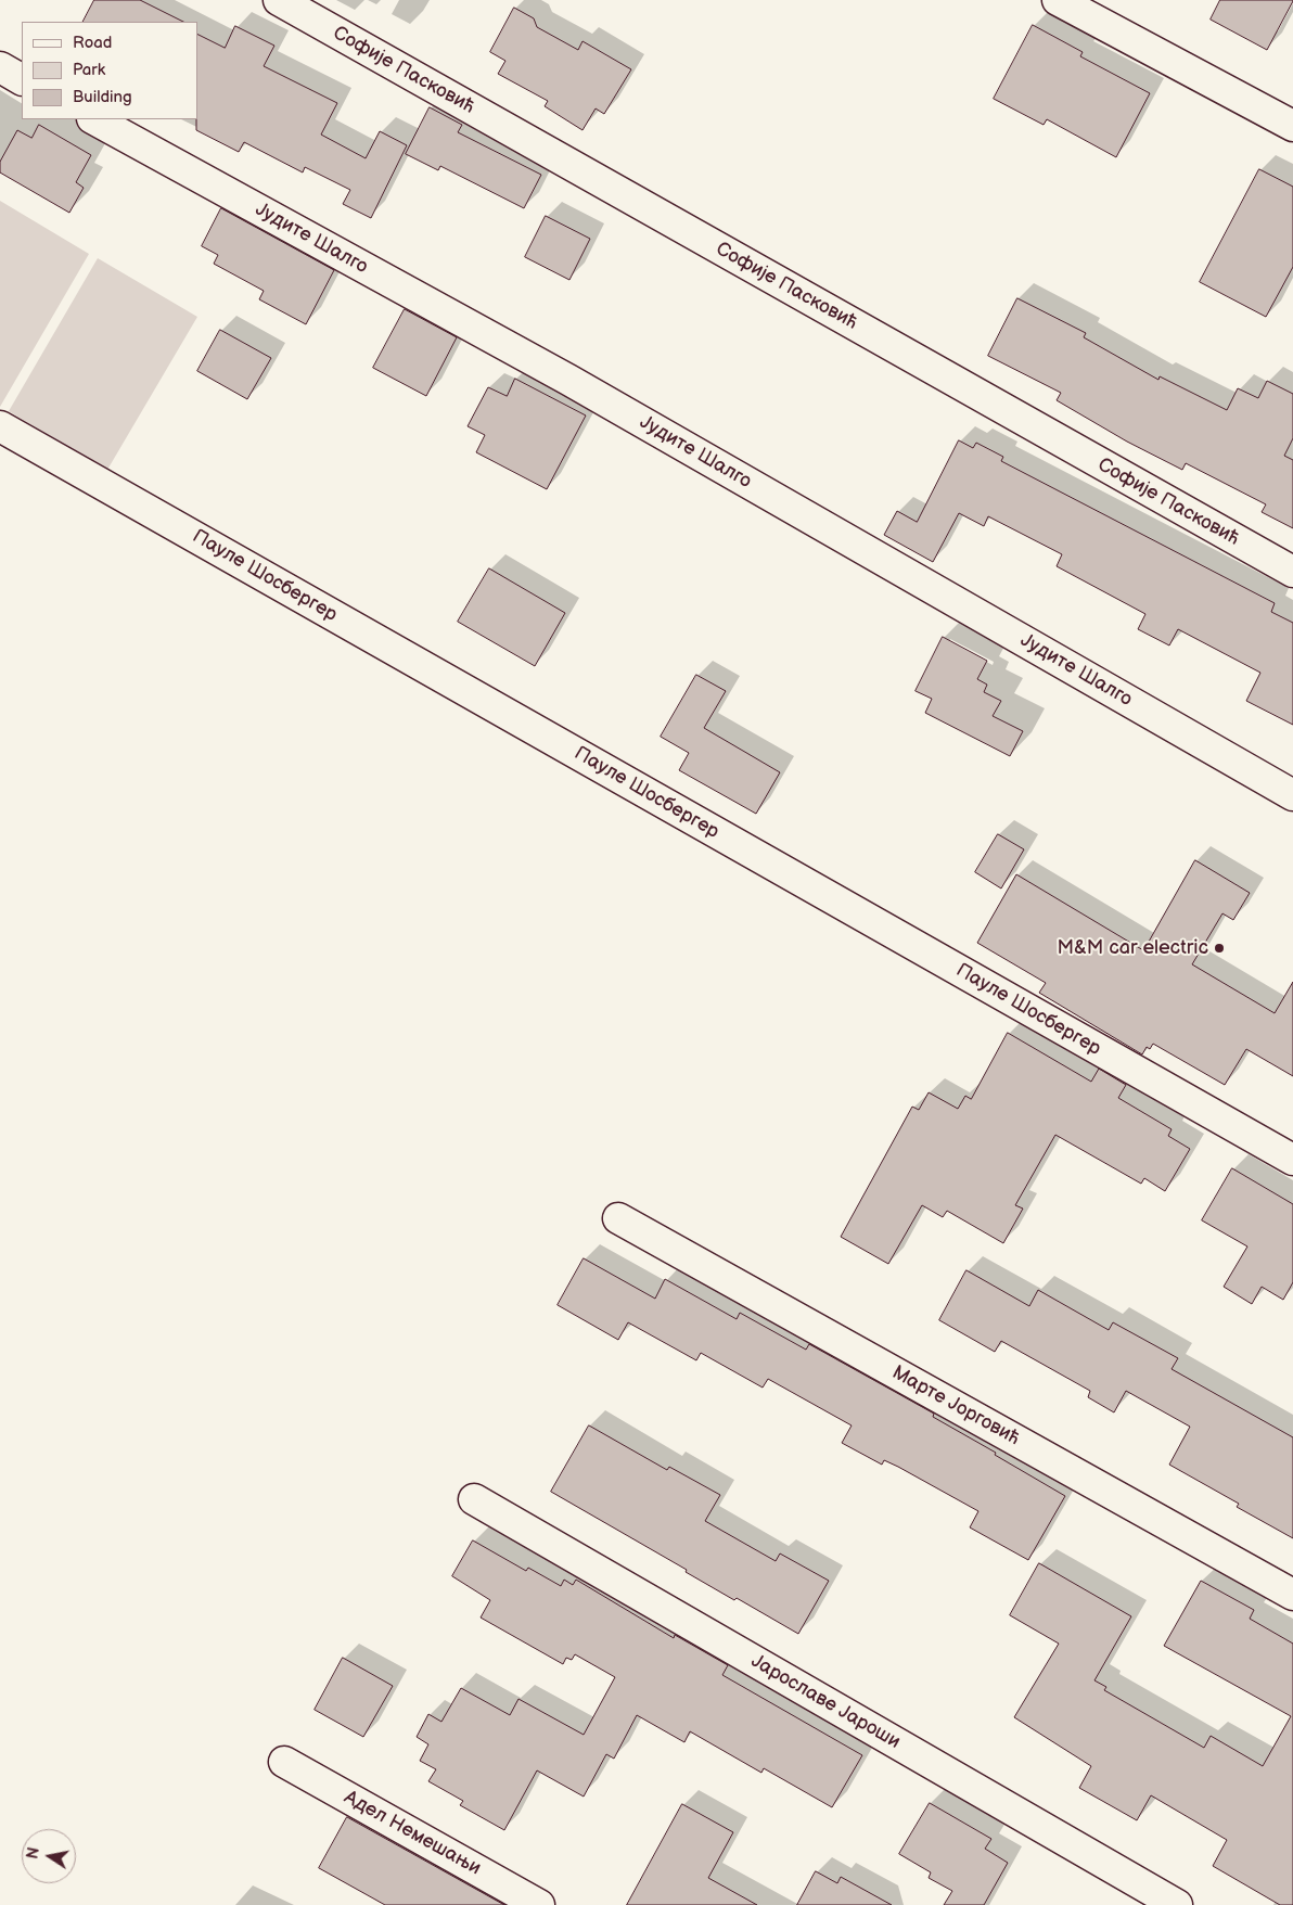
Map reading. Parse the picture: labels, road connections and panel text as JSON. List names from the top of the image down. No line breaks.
{"streets":{"street":["Софије Пасковић","Јудите Шалго","Пауле Шосбергер","Марте Јорговић","Јарославе Јароши","Адел Немешањи"]},"places":["M&M car electric"],"legend":["Road","Park","Building"],"north":"left"}
